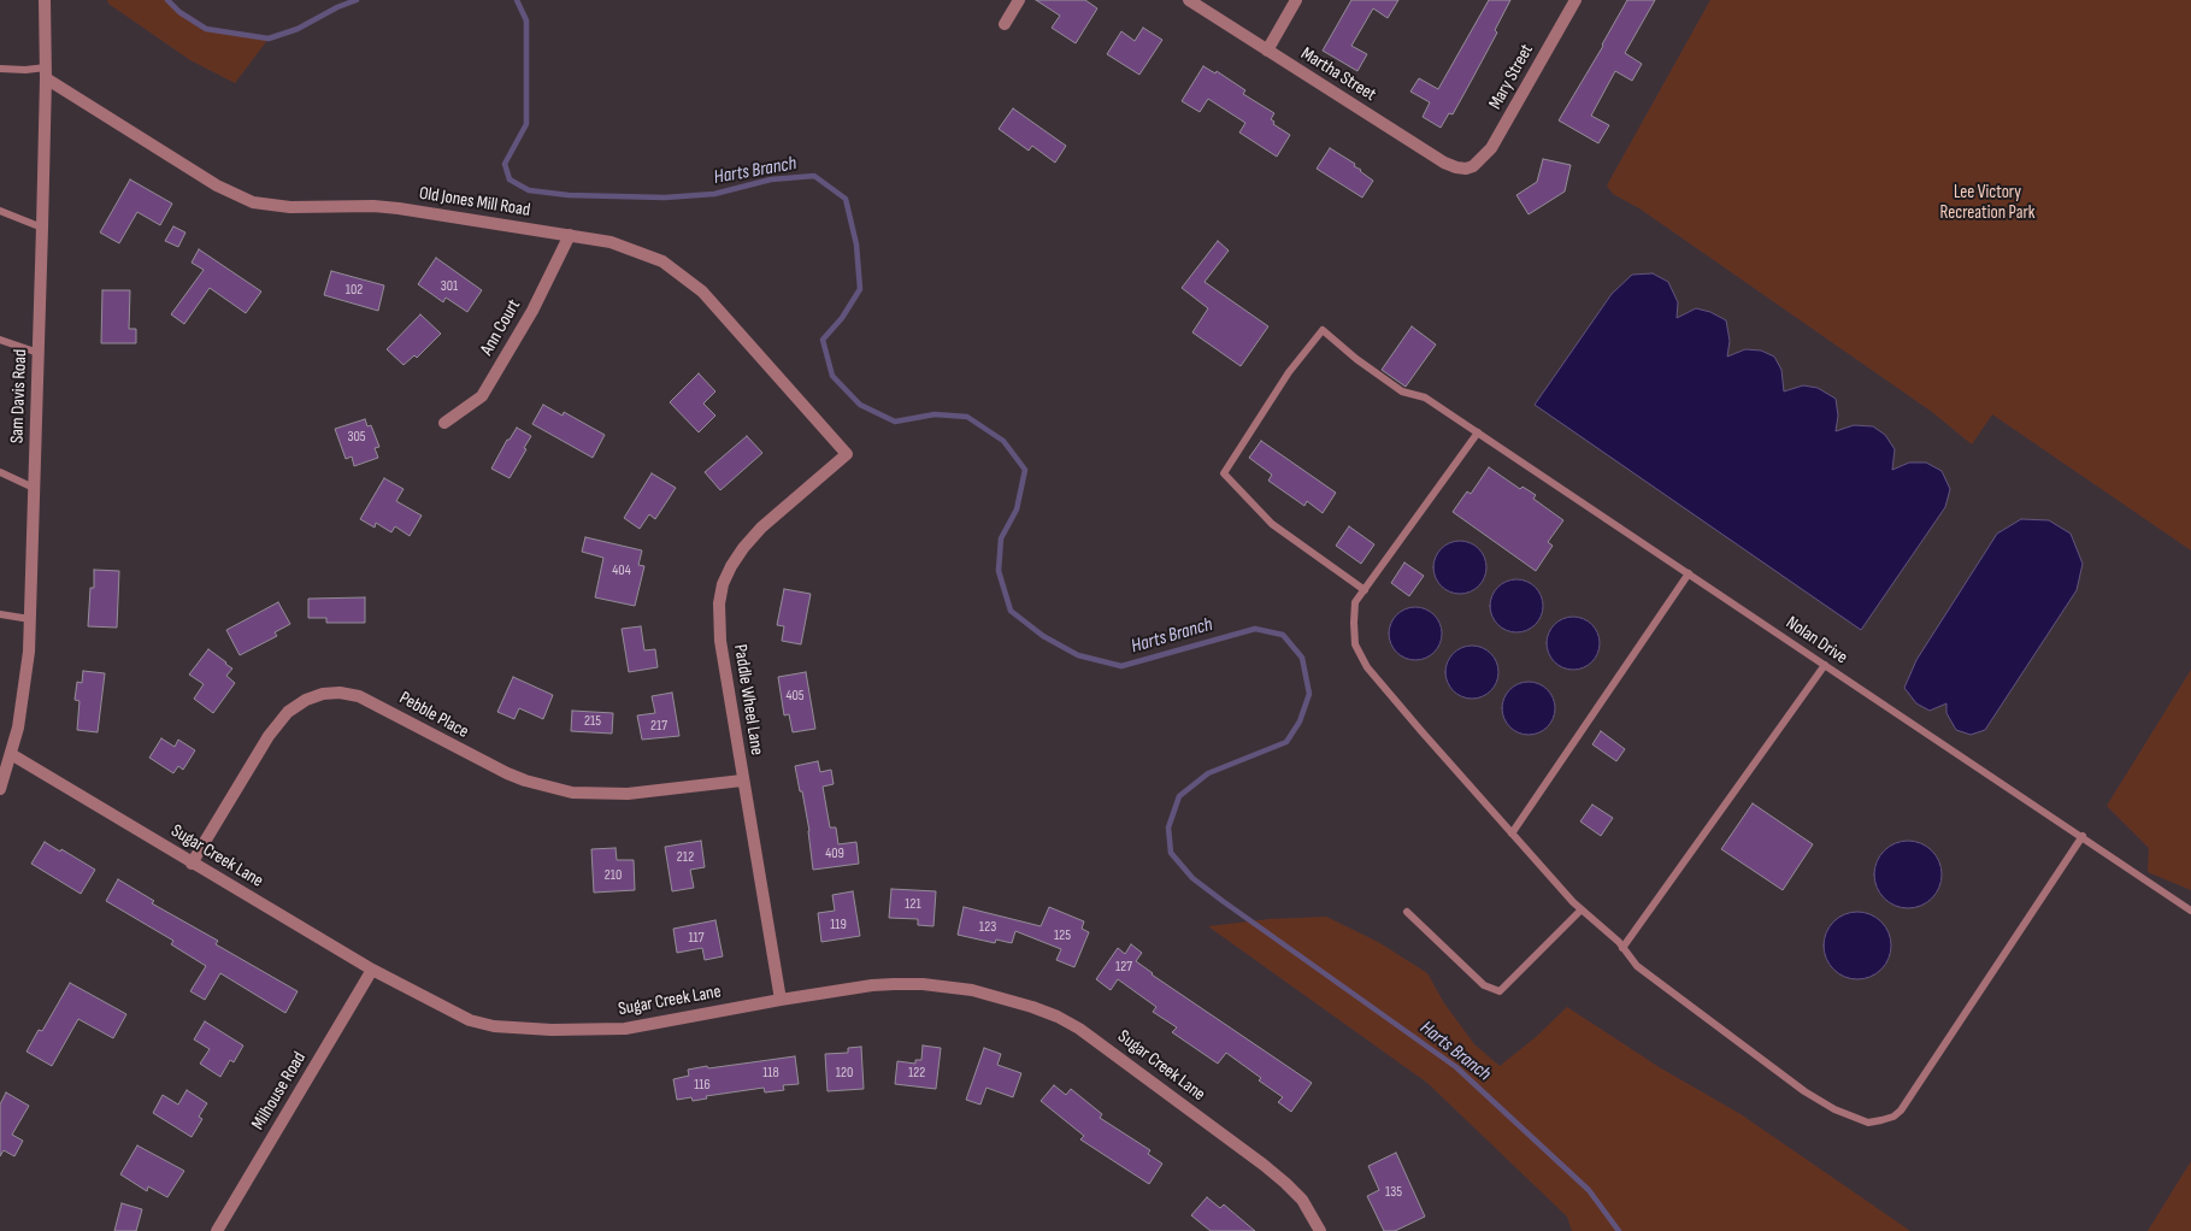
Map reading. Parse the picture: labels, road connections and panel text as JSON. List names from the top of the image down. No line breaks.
{"streets":{"street":["Martha Street","Mary Street","Old Jones Mill Road","Ann Court","Sam Davis Road","Paddle Wheel Lane","Pebble Place","Sugar Creek Lane","Milhouse Road"],"lane":["Nolan Drive"]},"crossings":[["Martha Street","Mary Street"],["Old Jones Mill Road","Ann Court"],["Old Jones Mill Road","Sam Davis Road"],["Old Jones Mill Road","Paddle Wheel Lane"],["Sam Davis Road","Sugar Creek Lane"],["Paddle Wheel Lane","Pebble Place"],["Paddle Wheel Lane","Sugar Creek Lane"],["Pebble Place","Sugar Creek Lane"],["Sugar Creek Lane","Milhouse Road"]],"water":["Harts Branch"],"parks":["Lee Victory Recreation Park"],"house_numbers":["301","102","305","404","405","215","217","409","212","210","121","119","123","125","117","127","118","120","122","116","135"]}
